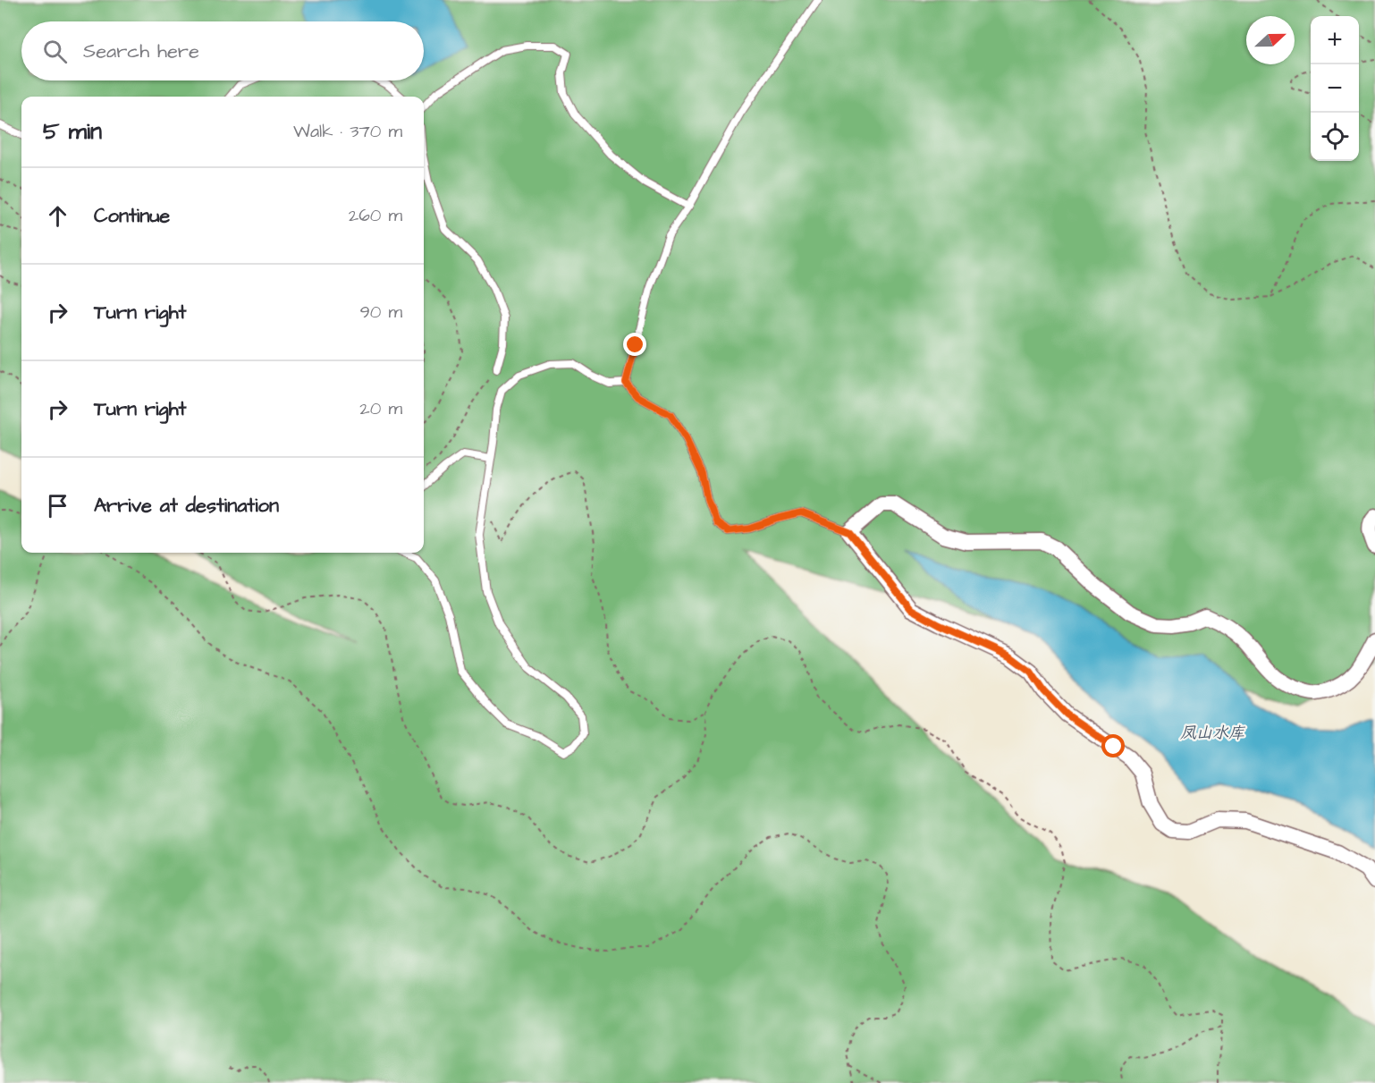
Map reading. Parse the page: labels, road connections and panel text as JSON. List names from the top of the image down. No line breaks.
{"water":["凤山水库"],"north":"right","page":{"map_buttons":["+","−"],"search":"Search here","heading":["5 min","Walk · 370 m"],"list":[["Continue","260 m"],["Turn right","90 m"],["Turn right","20 m"],"Arrive at destination"]}}
